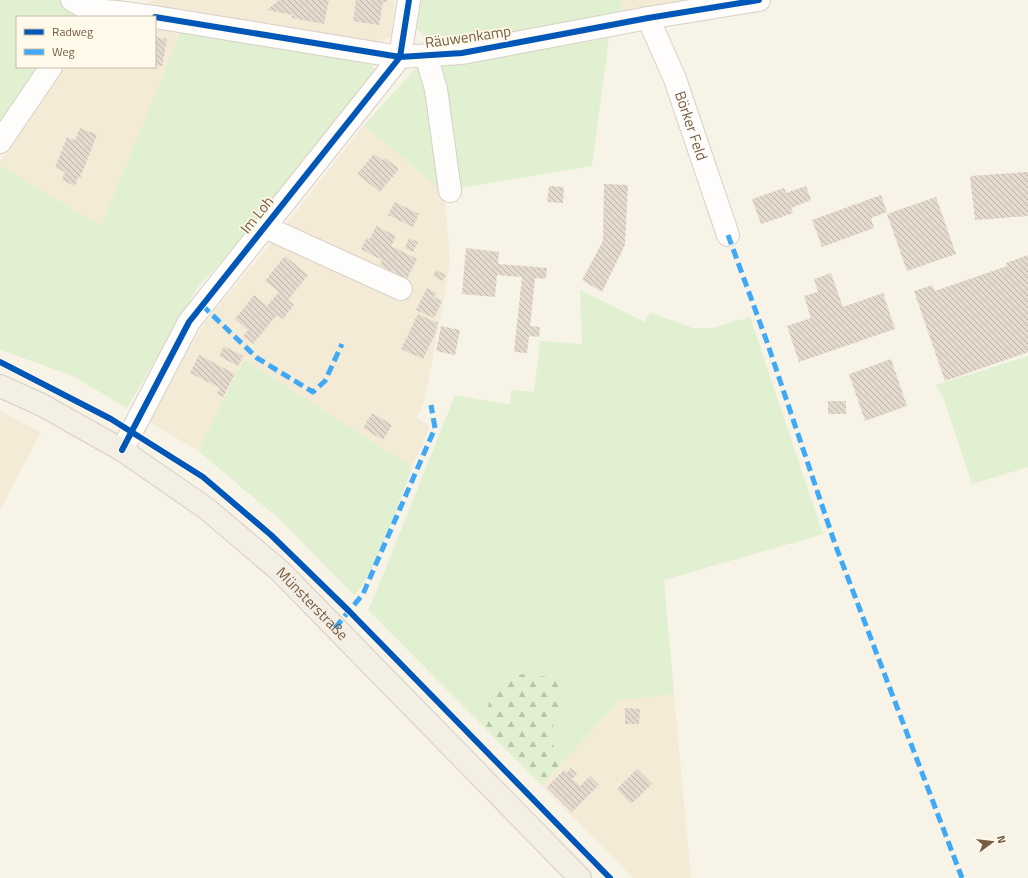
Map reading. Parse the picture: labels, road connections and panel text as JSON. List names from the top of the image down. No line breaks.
{"streets":{"main road":["Münsterstraße"],"street":["Räuwenkamp","Börker Feld","Im Loh"]},"crossings":[["Räuwenkamp","Börker Feld"],["Räuwenkamp","Im Loh"],["Im Loh","Münsterstraße"]],"legend":["Radweg","Weg"],"north":"right"}
